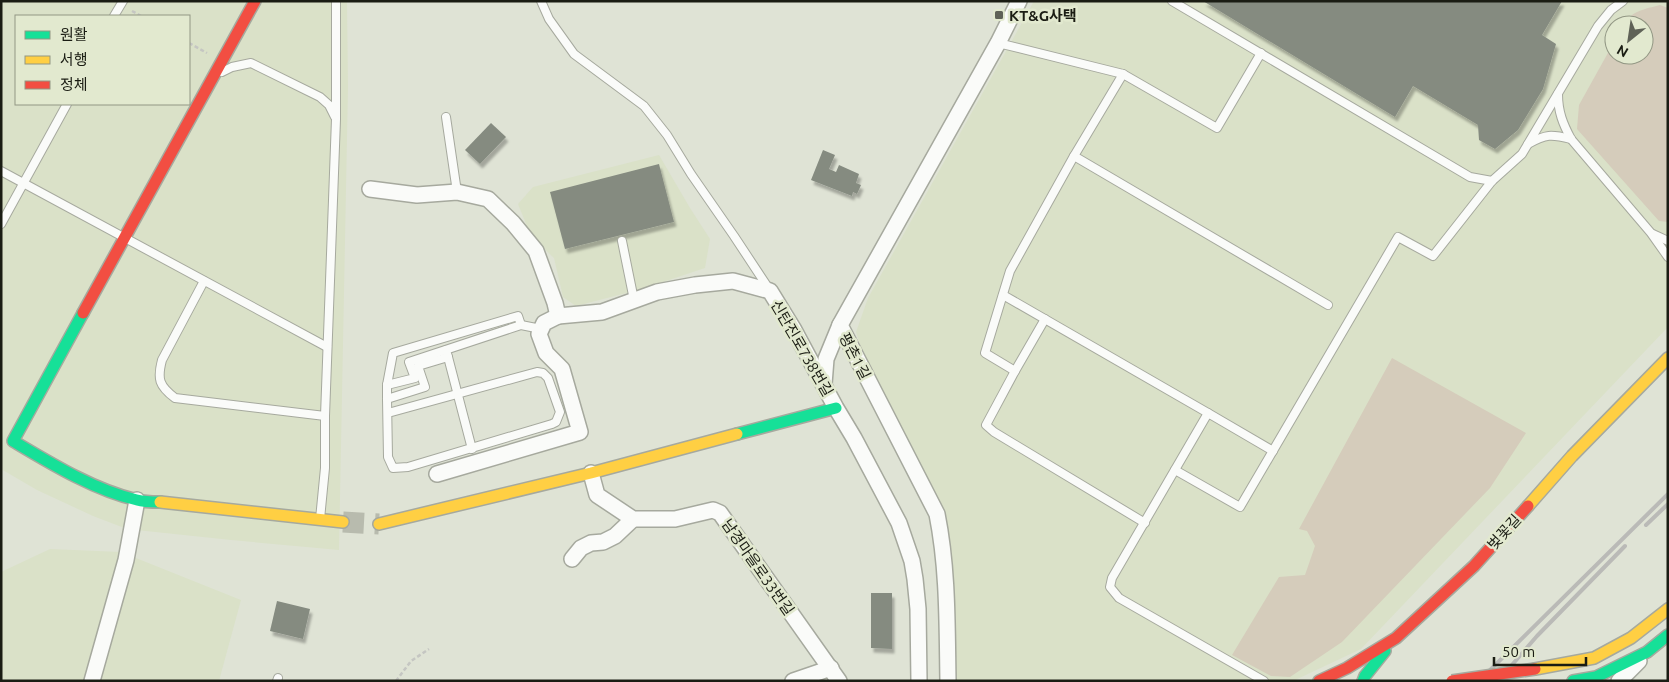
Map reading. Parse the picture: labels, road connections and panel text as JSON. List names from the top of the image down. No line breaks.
{"streets":{"street":["신탄진로738번길","평촌1길","벚꽃길","남경마을로33번길"]},"places":{"transit":["KT&G사택"]},"legend":["원활","서행","정체"],"scale_bar":"50 m","north":"bottom left"}
